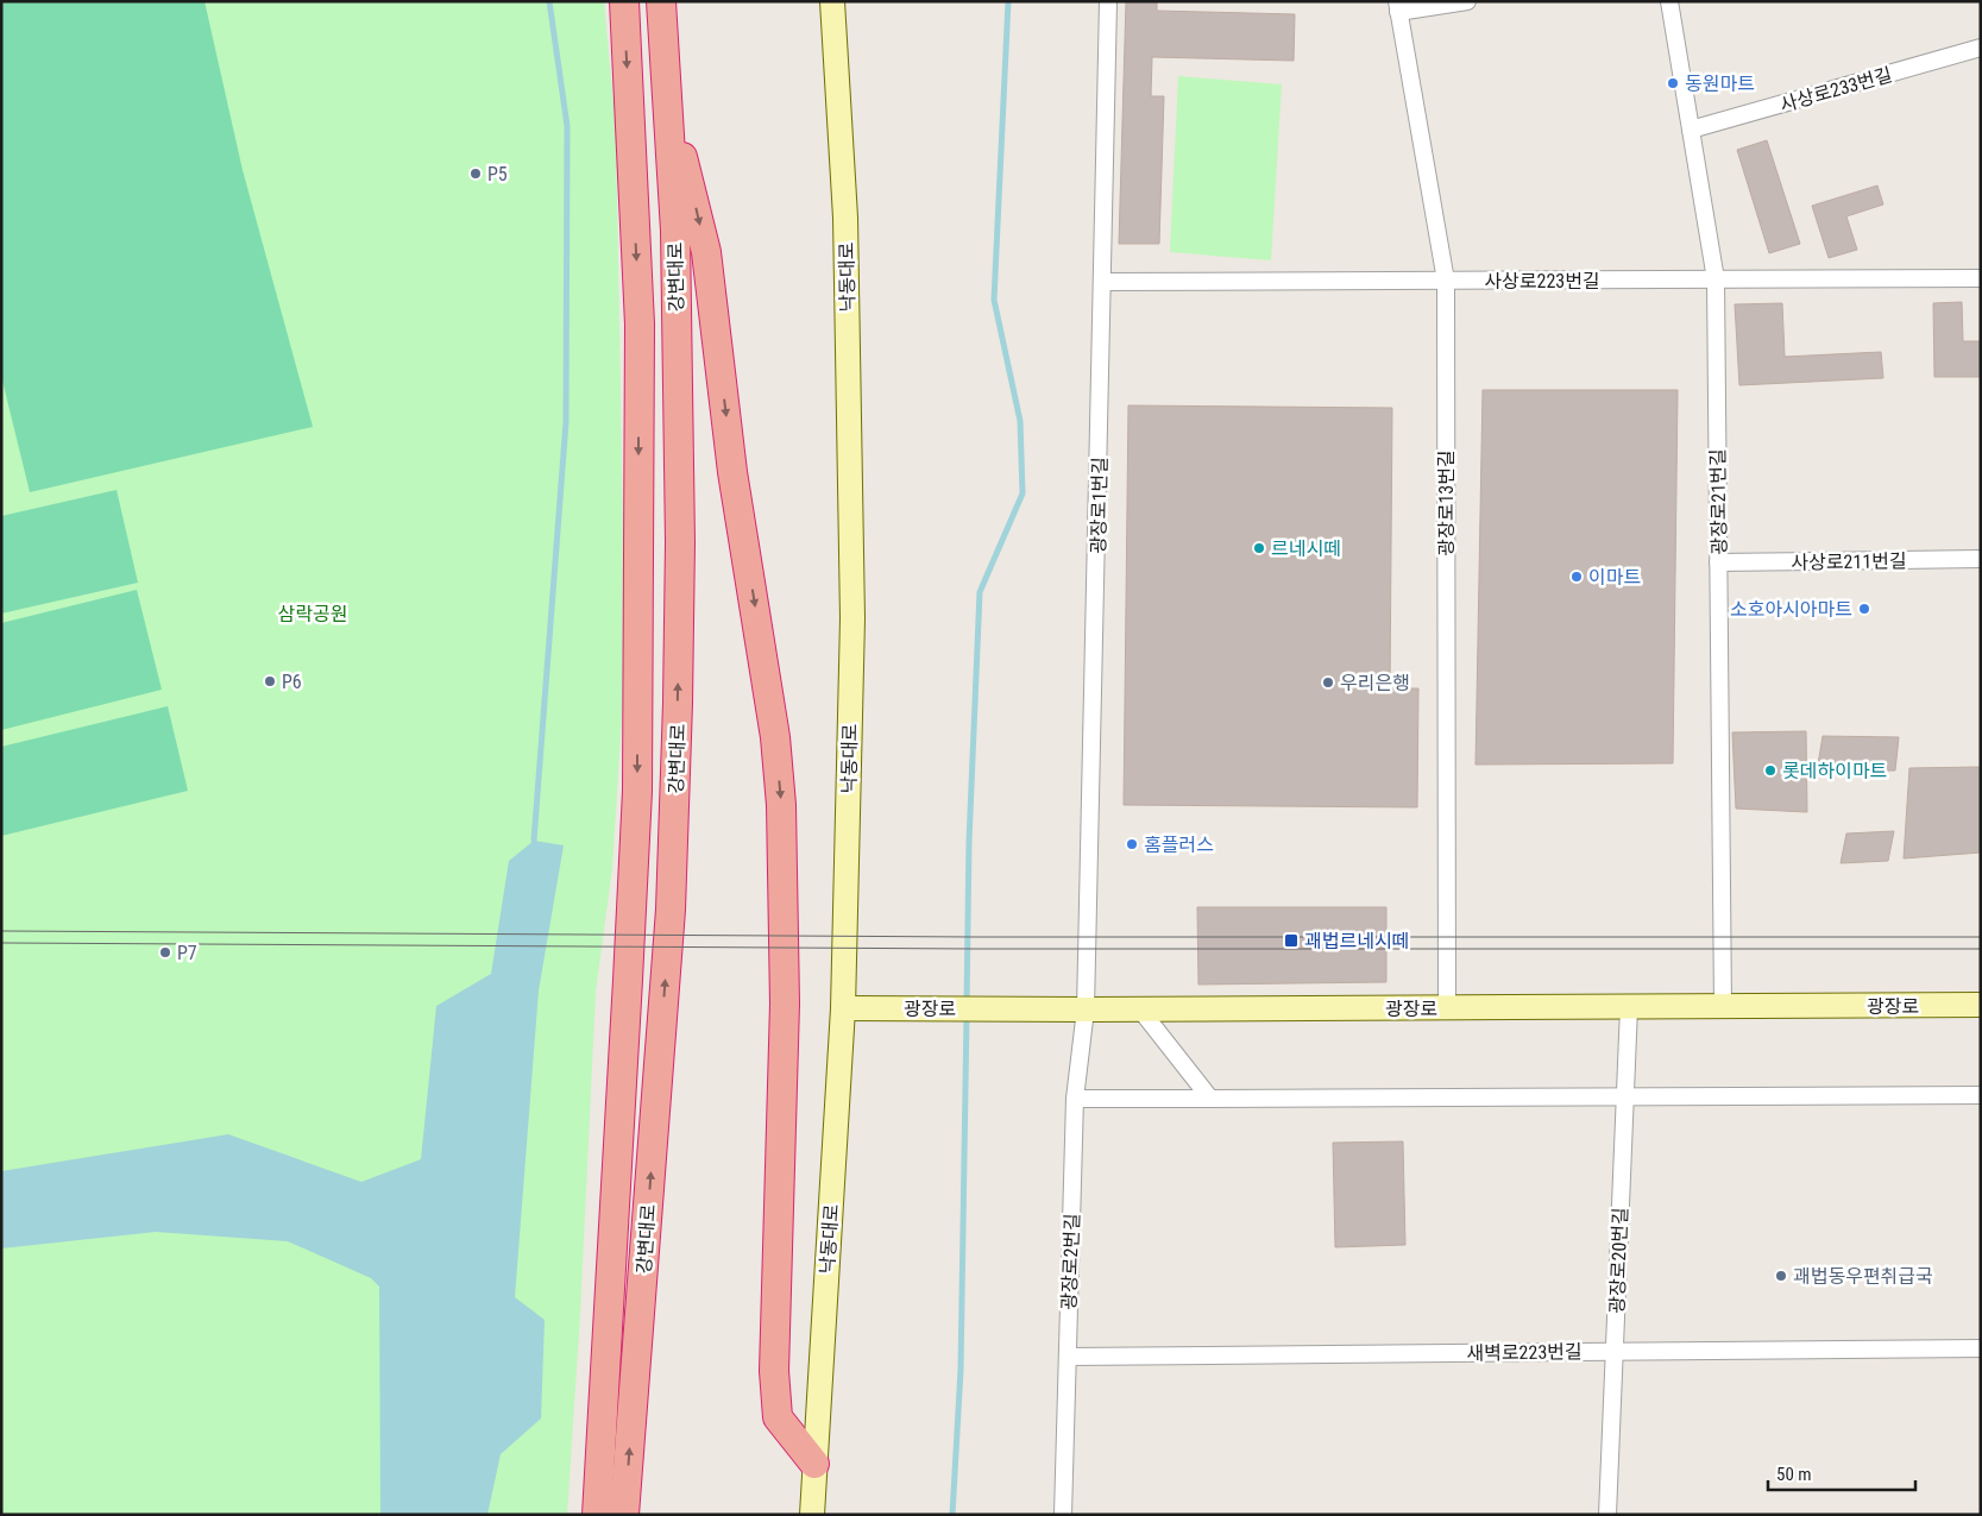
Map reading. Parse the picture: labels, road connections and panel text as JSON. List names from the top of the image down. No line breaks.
{"streets":{"highway":["강변대로"],"main road":["낙동대로","광장로"],"street":["사상로233번길","사상로223번길","광장로21번길","광장로13번길","광장로1번길","사상로211번길","광장로20번길","광장로2번길","새벽로223번길"]},"crossings":[["사상로233번길","광장로21번길"],["낙동대로","광장로"],["사상로223번길","광장로21번길"],["사상로223번길","광장로13번길"],["사상로223번길","광장로1번길"],["광장로21번길","사상로211번길"],["광장로21번길","광장로"],["광장로13번길","광장로"],["광장로1번길","광장로"],["광장로1번길","광장로2번길"],["광장로","광장로20번길"],["광장로","광장로2번길"],["광장로20번길","새벽로223번길"],["광장로2번길","새벽로223번길"]],"parks":["삼락공원"],"places":{"other":["동원마트","P5","르네시떼","이마트","소호아시아마트","P6","우리은행","롯데하이마트","홈플러스","P7","괘법동우편취급국"],"transit":["괘법르네시떼"]},"scale_bar":"50 m"}
